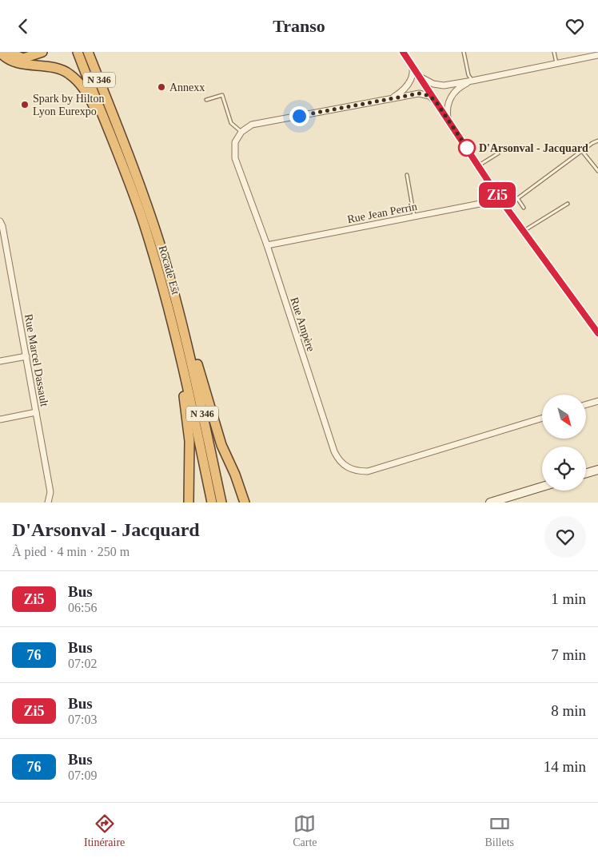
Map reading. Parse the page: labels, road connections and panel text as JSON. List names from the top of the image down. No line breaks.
{"streets":{"highway":["N 346","Rocade Est"],"street":["Rue Jean Perrin","Rue Ampère","Rue Marcel Dassault"]},"crossings":[["Rue Jean Perrin","Rue Ampère"]],"places":["Annexx","Spark by Hilton Lyon Eurexpo","D'Arsonval - Jacquard"],"lines":["bus line Zi5"],"north":"bottom right","page":{"header":"Transo","on_map":"Zi5","heading":["D'Arsonval - Jacquard","À pied · 4 min · 250 m"],"list":[{"mark":"Zi5","name":"Bus","note":"06:56","value":"1 min"},{"mark":"76","name":"Bus","note":"07:02","value":"7 min"},{"mark":"Zi5","name":"Bus","note":"07:03","value":"8 min"},{"mark":"76","name":"Bus","note":"07:09","value":"14 min"}],"tabs":["Itinéraire","Carte","Billets"]}}
